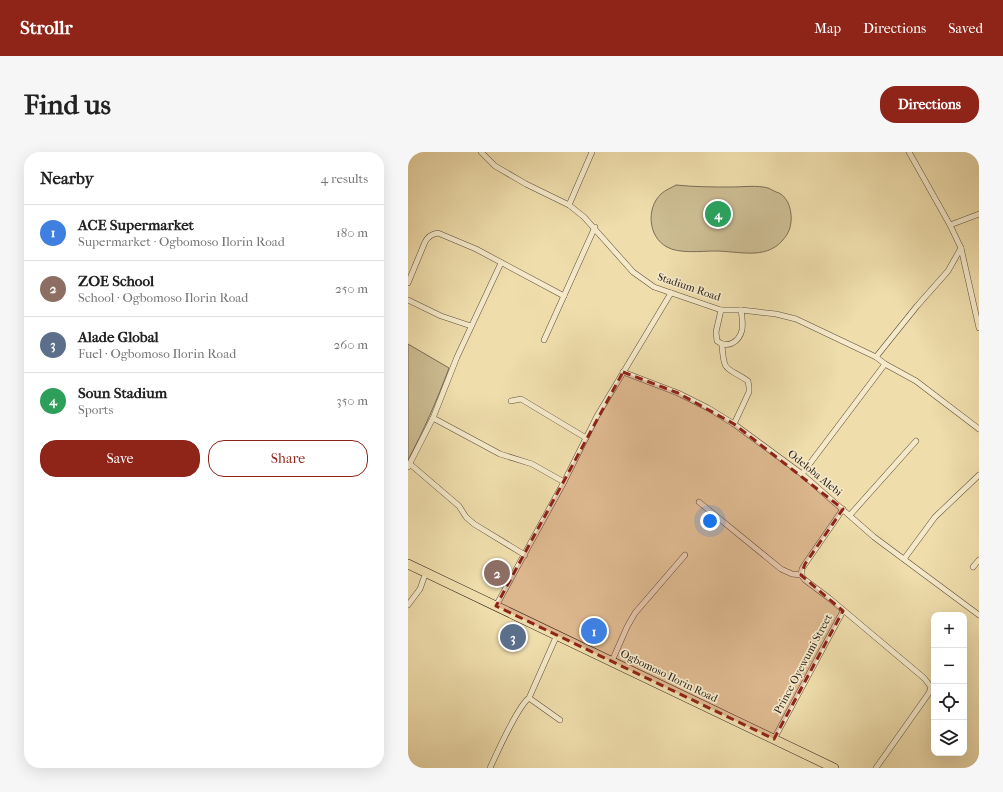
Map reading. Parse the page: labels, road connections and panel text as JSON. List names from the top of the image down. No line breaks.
{"streets":{"highway":["Ogbomoso Ilorin Road"],"street":["Stadium Road","Odeloba Alebi","Prince Oyewumi Street"]},"crossings":[["Prince Oyewumi Street","Ogbomoso Ilorin Road"]],"page":{"header":"Strollr","nav":["Map","Directions","Saved"],"buttons":["Directions",["Save","Share"]],"title":"Find us","heading":["Nearby","4 results"],"pins":["4","2","1","3"],"list":[{"mark":"1","name":"ACE Supermarket","note":"Supermarket · Ogbomoso Ilorin Road","value":"180 m"},{"mark":"2","name":"ZOE School","note":"School · Ogbomoso Ilorin Road","value":"250 m"},{"mark":"3","name":"Alade Global","note":"Fuel · Ogbomoso Ilorin Road","value":"260 m"},{"mark":"4","name":"Soun Stadium","note":"Sports","value":"350 m"}],"map_buttons":["+","−"]}}
